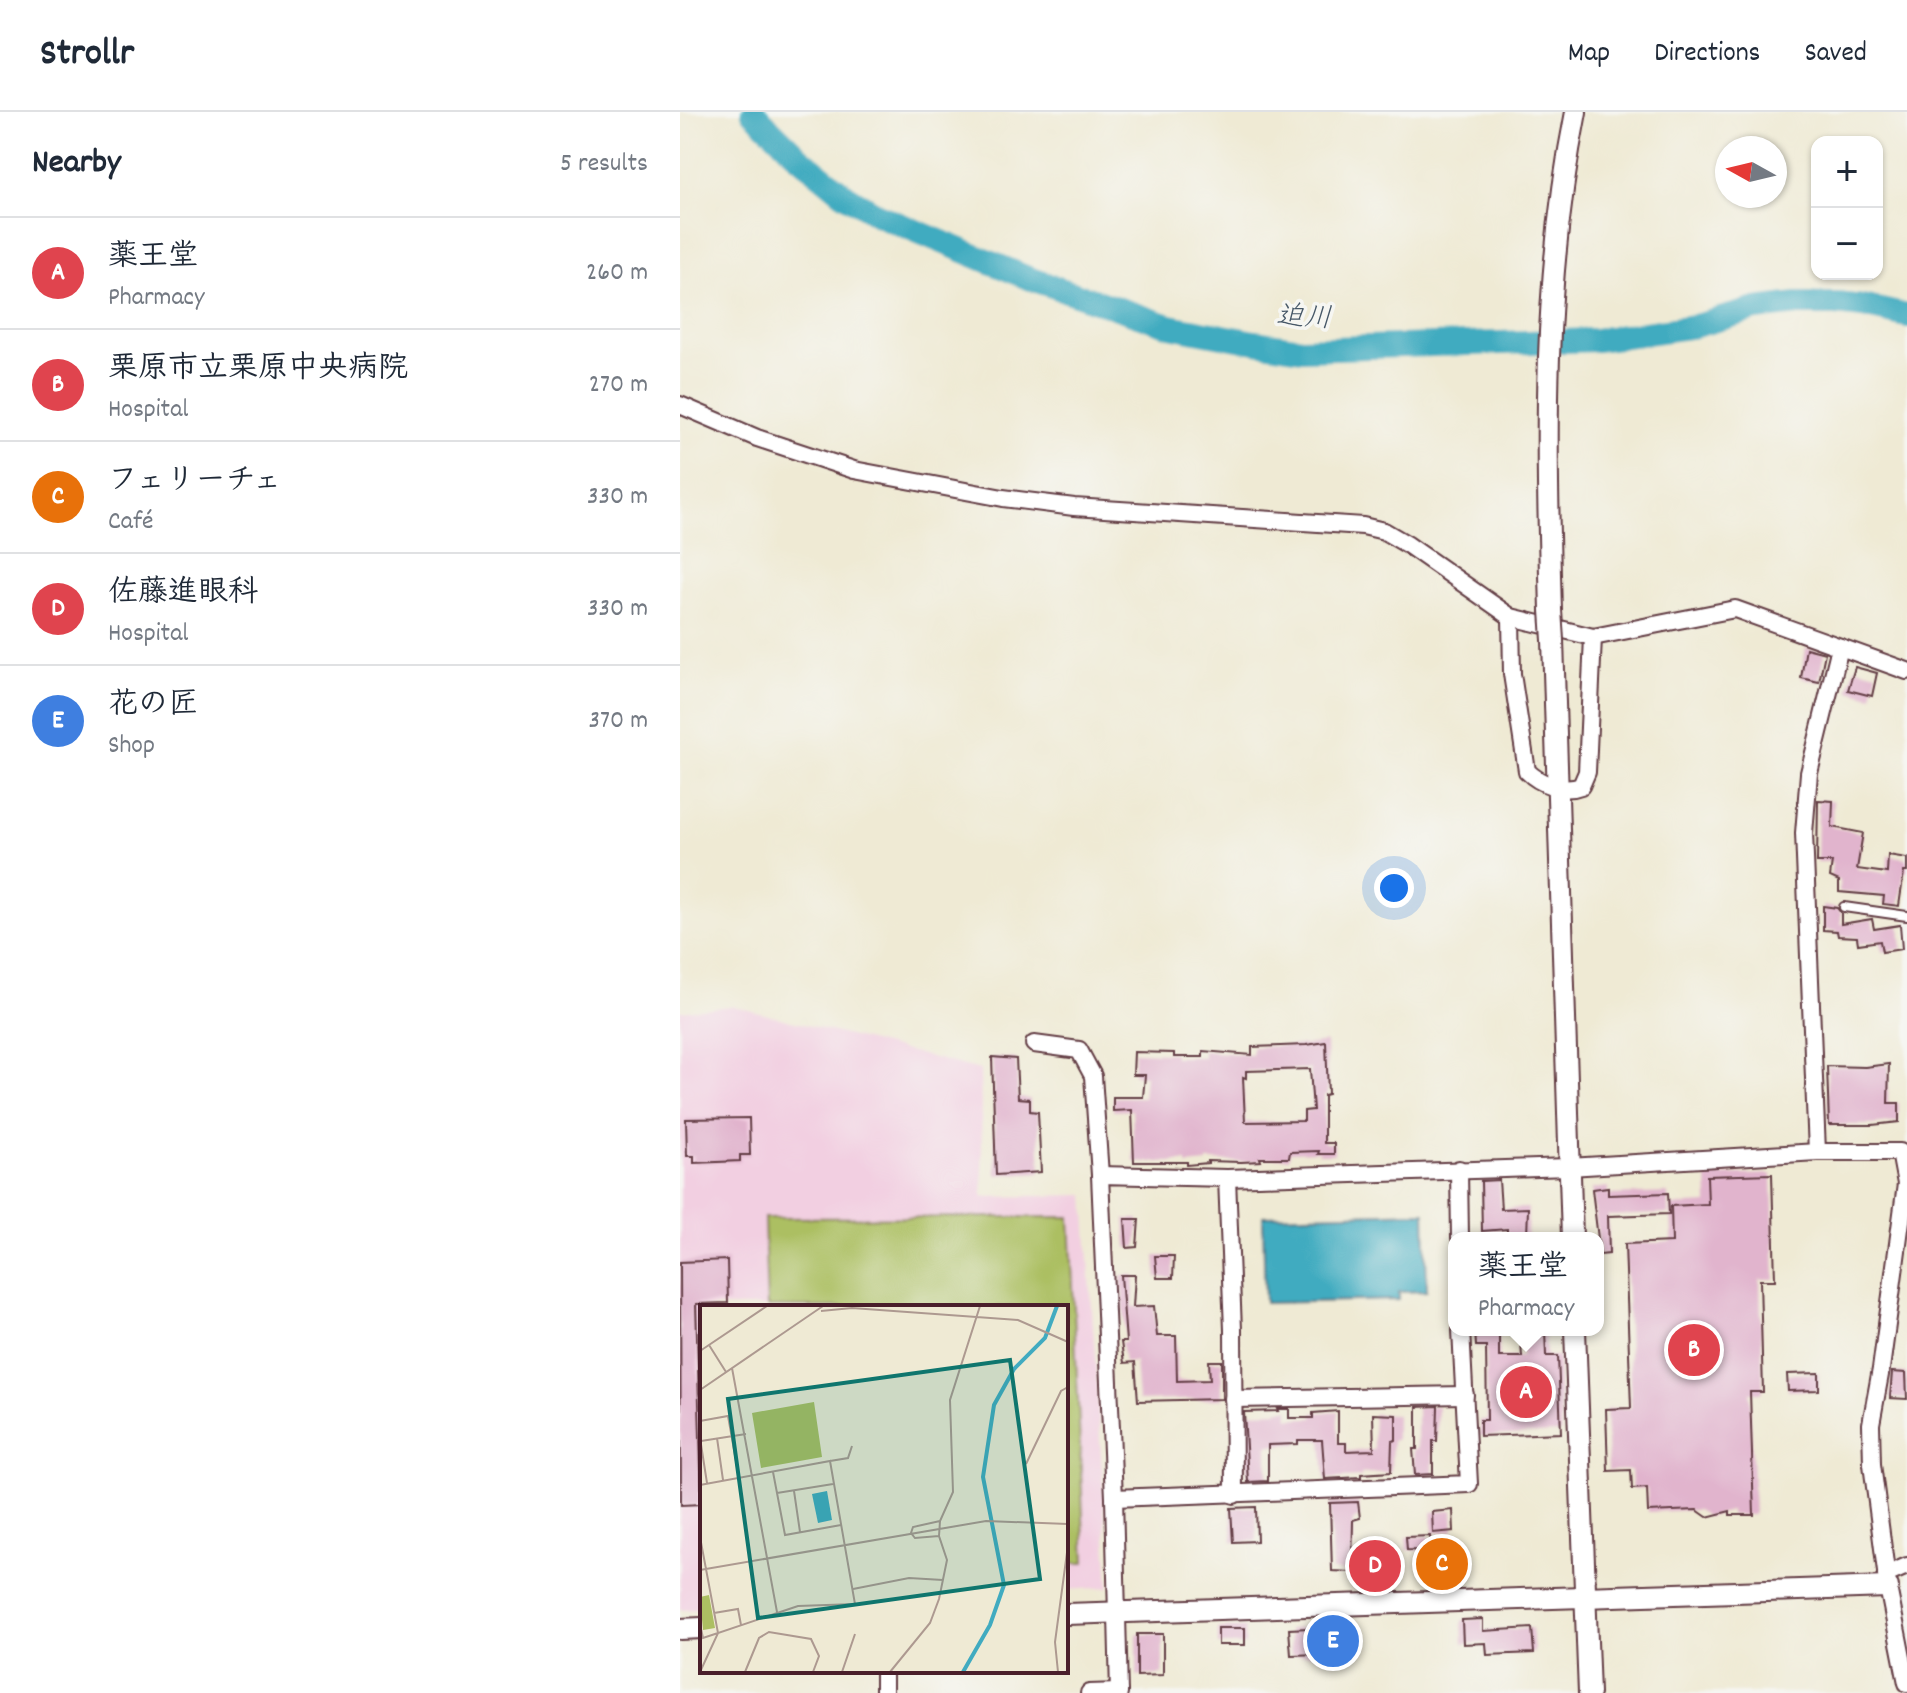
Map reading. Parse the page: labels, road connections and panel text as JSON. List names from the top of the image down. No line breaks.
{"water":["迫川"],"north":"left","page":{"header":"Strollr","nav":["Map","Directions","Saved"],"heading":["Nearby","5 results"],"map_buttons":["+","−"],"list":[{"mark":"A","name":"薬王堂","note":"Pharmacy","value":"260 m"},{"mark":"B","name":"栗原市立栗原中央病院","note":"Hospital","value":"270 m"},{"mark":"C","name":"フェリーチェ","note":"Café","value":"330 m"},{"mark":"D","name":"佐藤進眼科","note":"Hospital","value":"330 m"},{"mark":"E","name":"花の匠","note":"Shop","value":"370 m"}],"popup":["薬王堂","Pharmacy"],"pins":["B","A","C","D","E"]}}
